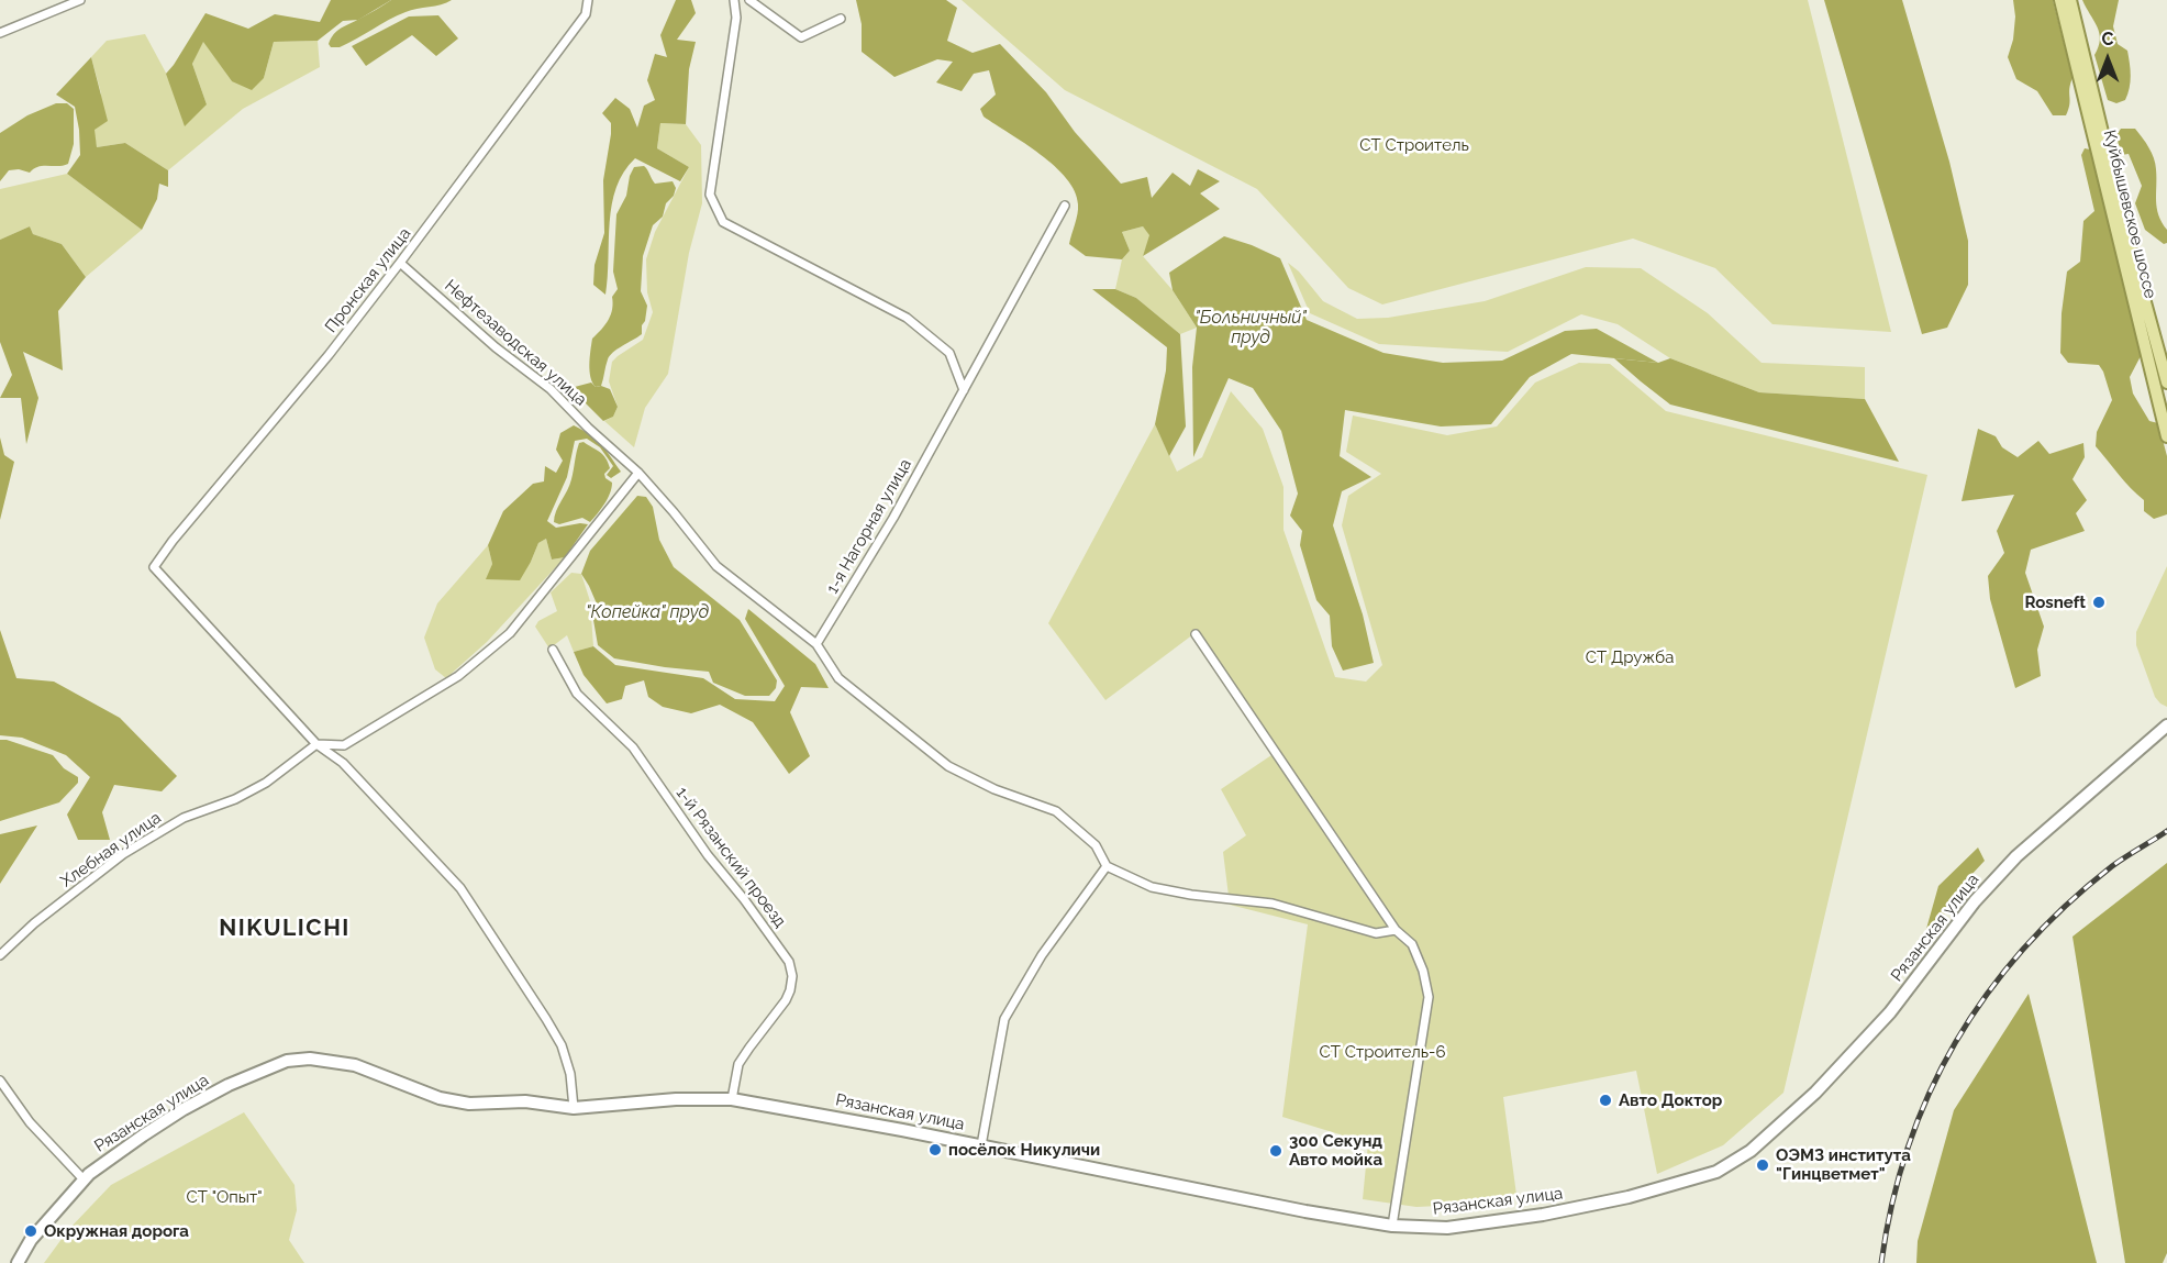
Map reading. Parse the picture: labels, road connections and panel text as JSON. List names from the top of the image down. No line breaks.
{"streets":{"main road":["Куйбышевское шоссе"],"street":["Пронская улица","Нефтезаводская улица","1-я Нагорная улица","Хлебная улица","1-й Рязанский проезд","Рязанская улица"]},"crossings":[["Пронская улица","Нефтезаводская улица"],["Пронская улица","Хлебная улица"],["1-й Рязанский проезд","Рязанская улица"]],"districts":["NIKULICHI"],"water":["\"Больничный\" пруд","\"Копейка\" пруд"],"parks":["СТ Строитель","СТ Дружба","СТ Строитель-6","СТ \"Опыт\""],"places":["Rosneft","Авто Доктор","посёлок Никуличи","300 Секунд Авто мойка","ОЭМЗ института \"Гинцветмет\"","Окружная дорога"],"north":"top"}
